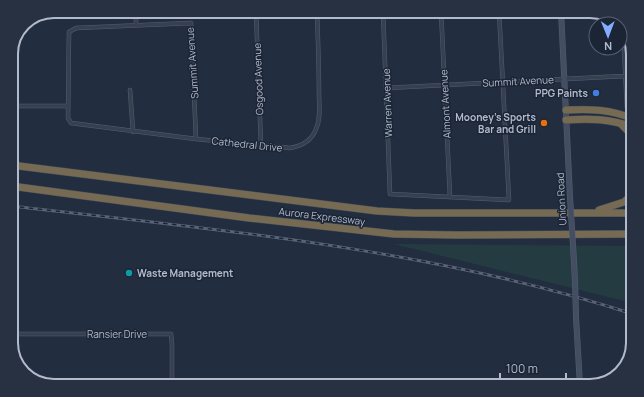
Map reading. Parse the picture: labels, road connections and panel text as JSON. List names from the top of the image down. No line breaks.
{"streets":{"highway":["Aurora Expressway"],"main road":["Union Road"],"street":["Summit Avenue","Osgood Avenue","Warren Avenue","Almont Avenue","Cathedral Drive","Ransier Drive"]},"crossings":[["Summit Avenue","Warren Avenue"],["Summit Avenue","Almont Avenue"],["Summit Avenue","Cathedral Drive"],["Summit Avenue","Union Road"],["Osgood Avenue","Cathedral Drive"],["Warren Avenue","Almont Avenue"]],"places":["PPG Paints","Mooney's Sports Bar and Grill","Waste Management"],"scale_bar":"100 m","north":"bottom"}
